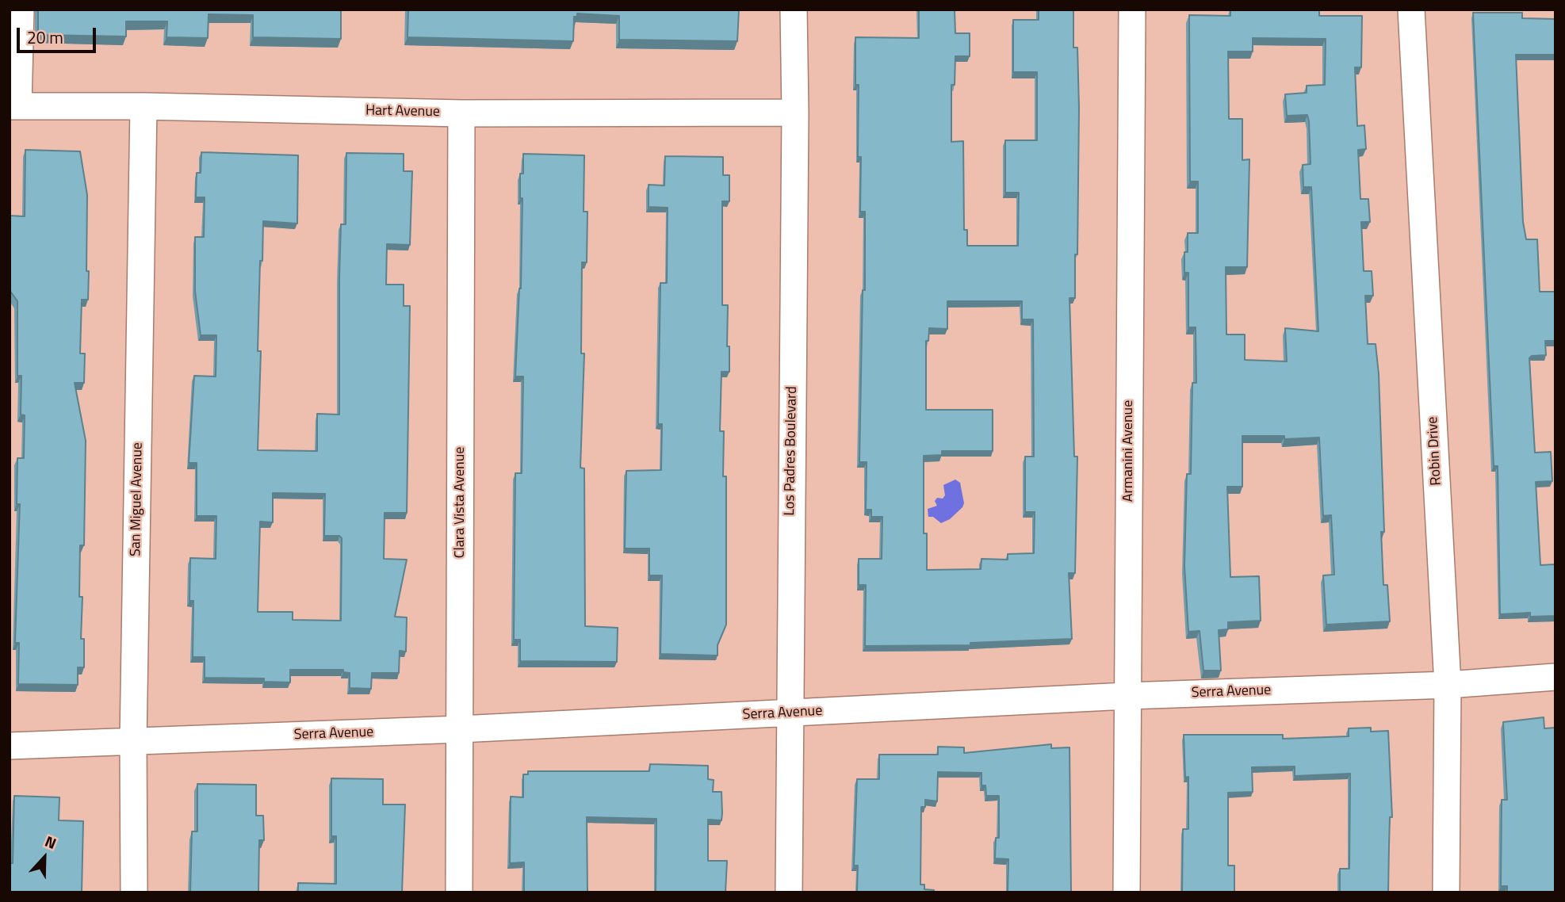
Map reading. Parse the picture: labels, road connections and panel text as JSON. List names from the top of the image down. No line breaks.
{"streets":{"street":["Hart Avenue","Los Padres Boulevard","Armanini Avenue","Robin Drive","San Miguel Avenue","Clara Vista Avenue","Serra Avenue"]},"crossings":[["Hart Avenue","Los Padres Boulevard"],["Hart Avenue","San Miguel Avenue"],["Hart Avenue","Clara Vista Avenue"],["Los Padres Boulevard","Serra Avenue"],["Armanini Avenue","Serra Avenue"],["Robin Drive","Serra Avenue"],["San Miguel Avenue","Serra Avenue"],["Clara Vista Avenue","Serra Avenue"]],"scale_bar":"20 m","north":"top"}
